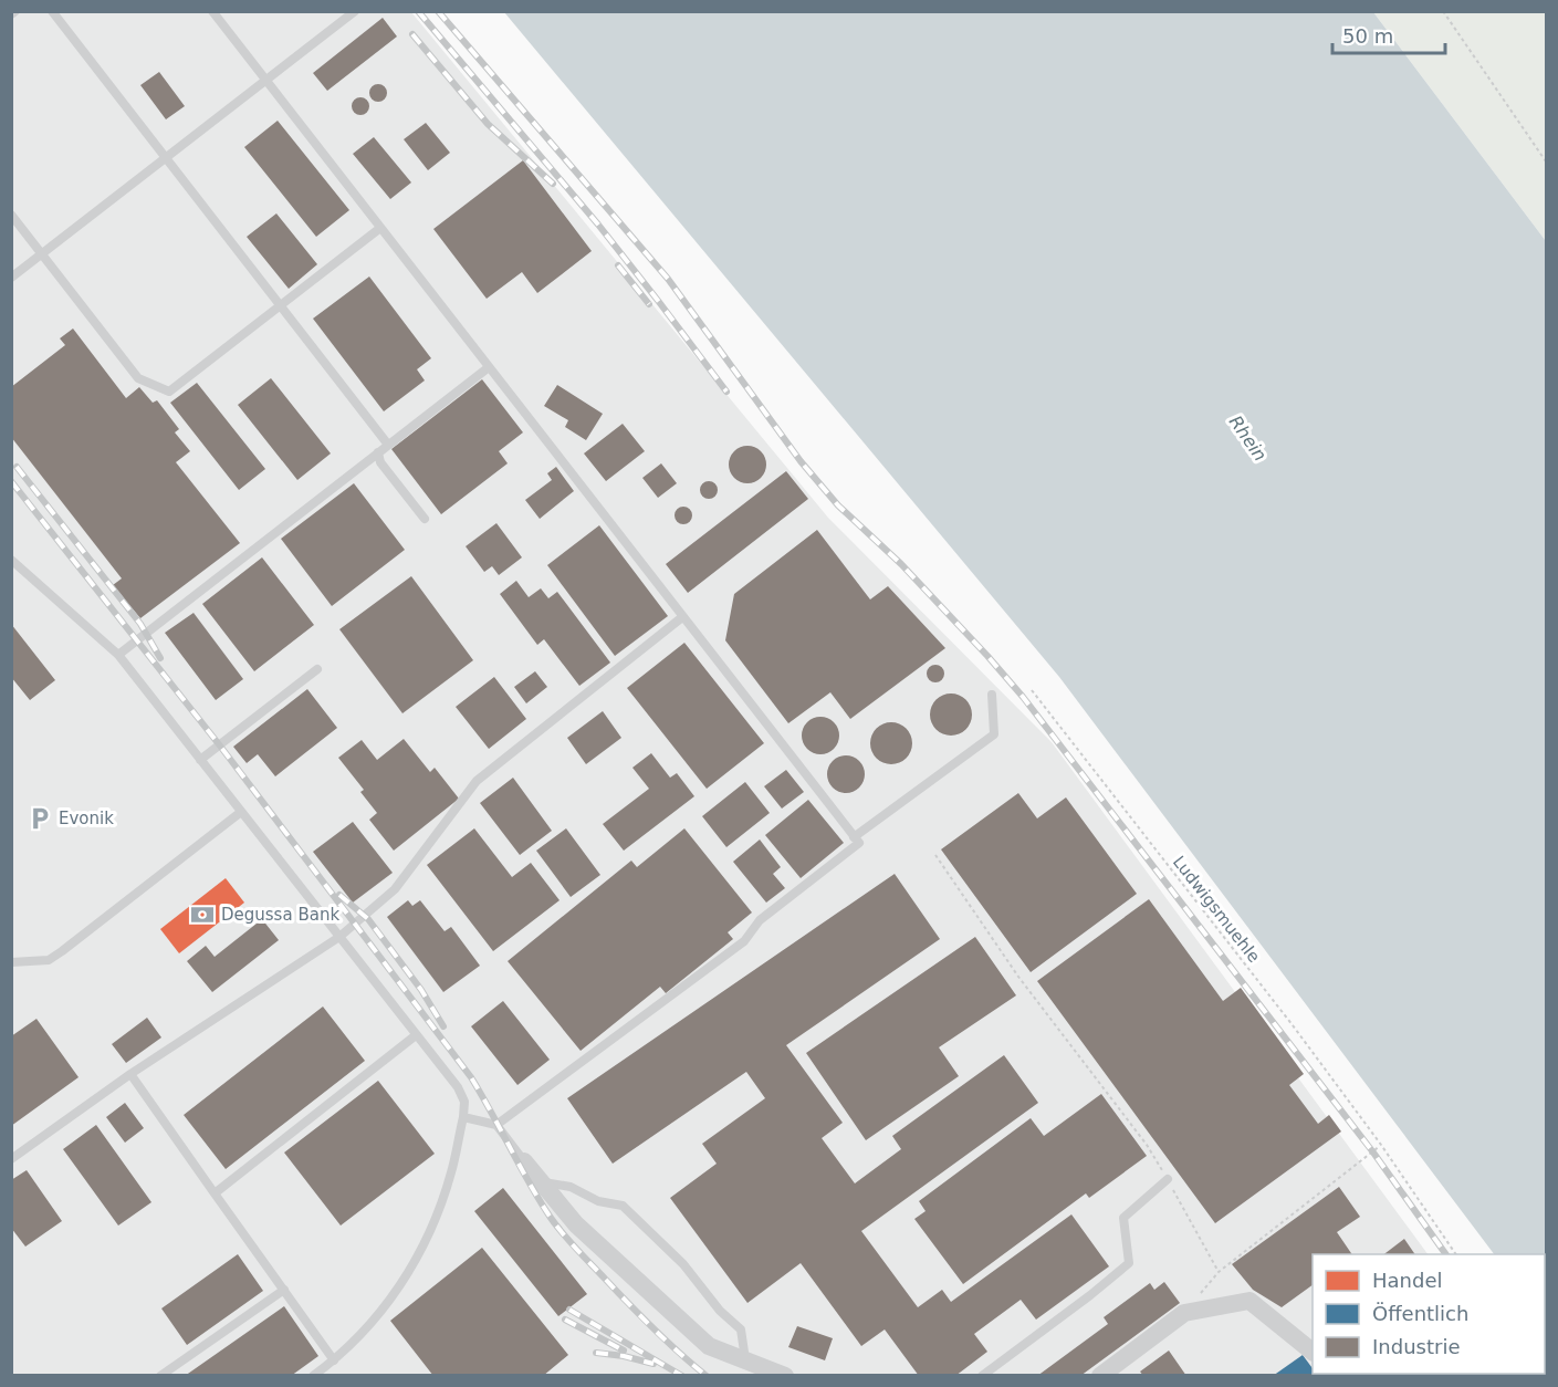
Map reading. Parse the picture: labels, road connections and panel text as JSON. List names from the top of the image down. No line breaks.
{"streets":{"path":["Ludwigsmuehle"]},"water":["Rhein"],"places":{"parking":["Evonik"],"bank":["Degussa Bank"]},"legend":["Handel","Öffentlich","Industrie"],"scale_bar":"50 m"}
